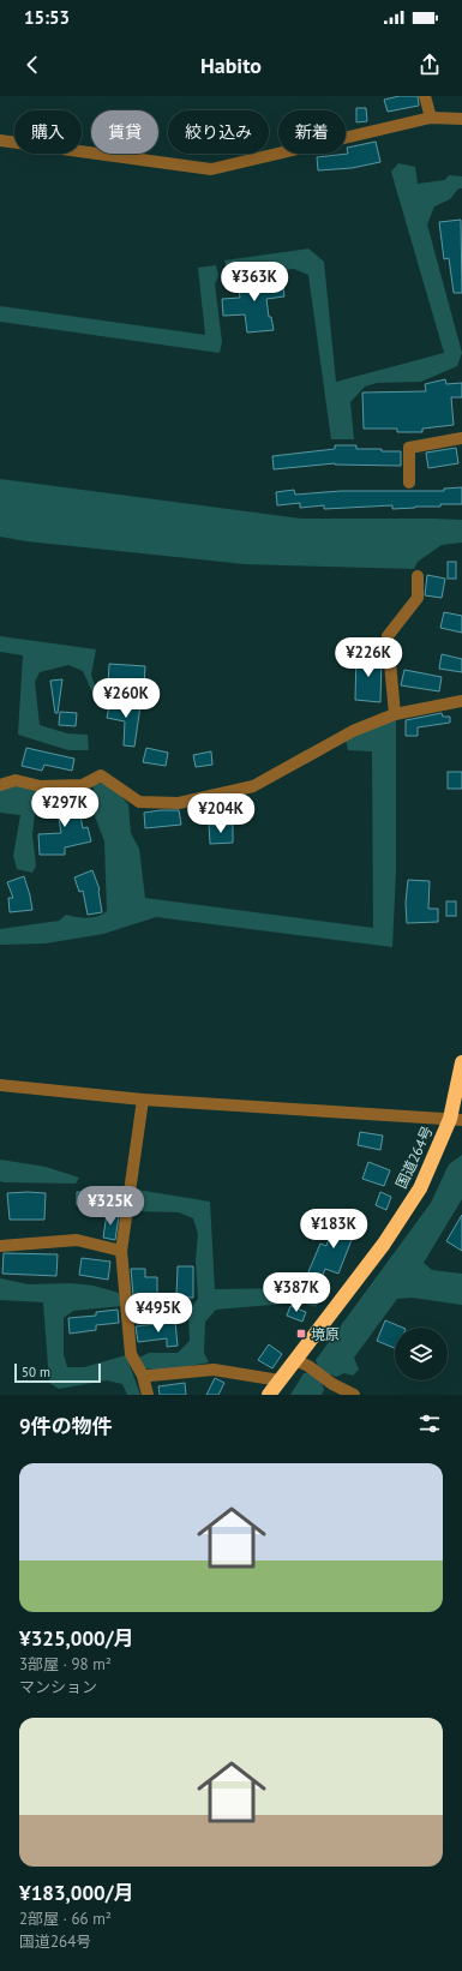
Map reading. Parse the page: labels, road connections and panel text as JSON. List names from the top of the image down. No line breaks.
{"streets":{"highway":["国道264号"]},"places":{"transit":["境原"]},"scale_bar":"50 m","page":{"status":"15:53","header":"Habito","chip":["購入","賃貸","絞り込み","新着"],"price":["¥363K","¥226K","¥260K","¥297K","¥204K","¥325K","¥183K","¥387K","¥495K"],"scale":"50 m","heading":"9件の物件","list":[{"name":"¥325,000/月","note":"3部屋 · 98 m² · マンション"},{"name":"¥183,000/月","note":"2部屋 · 66 m² · 国道264号"}]}}
